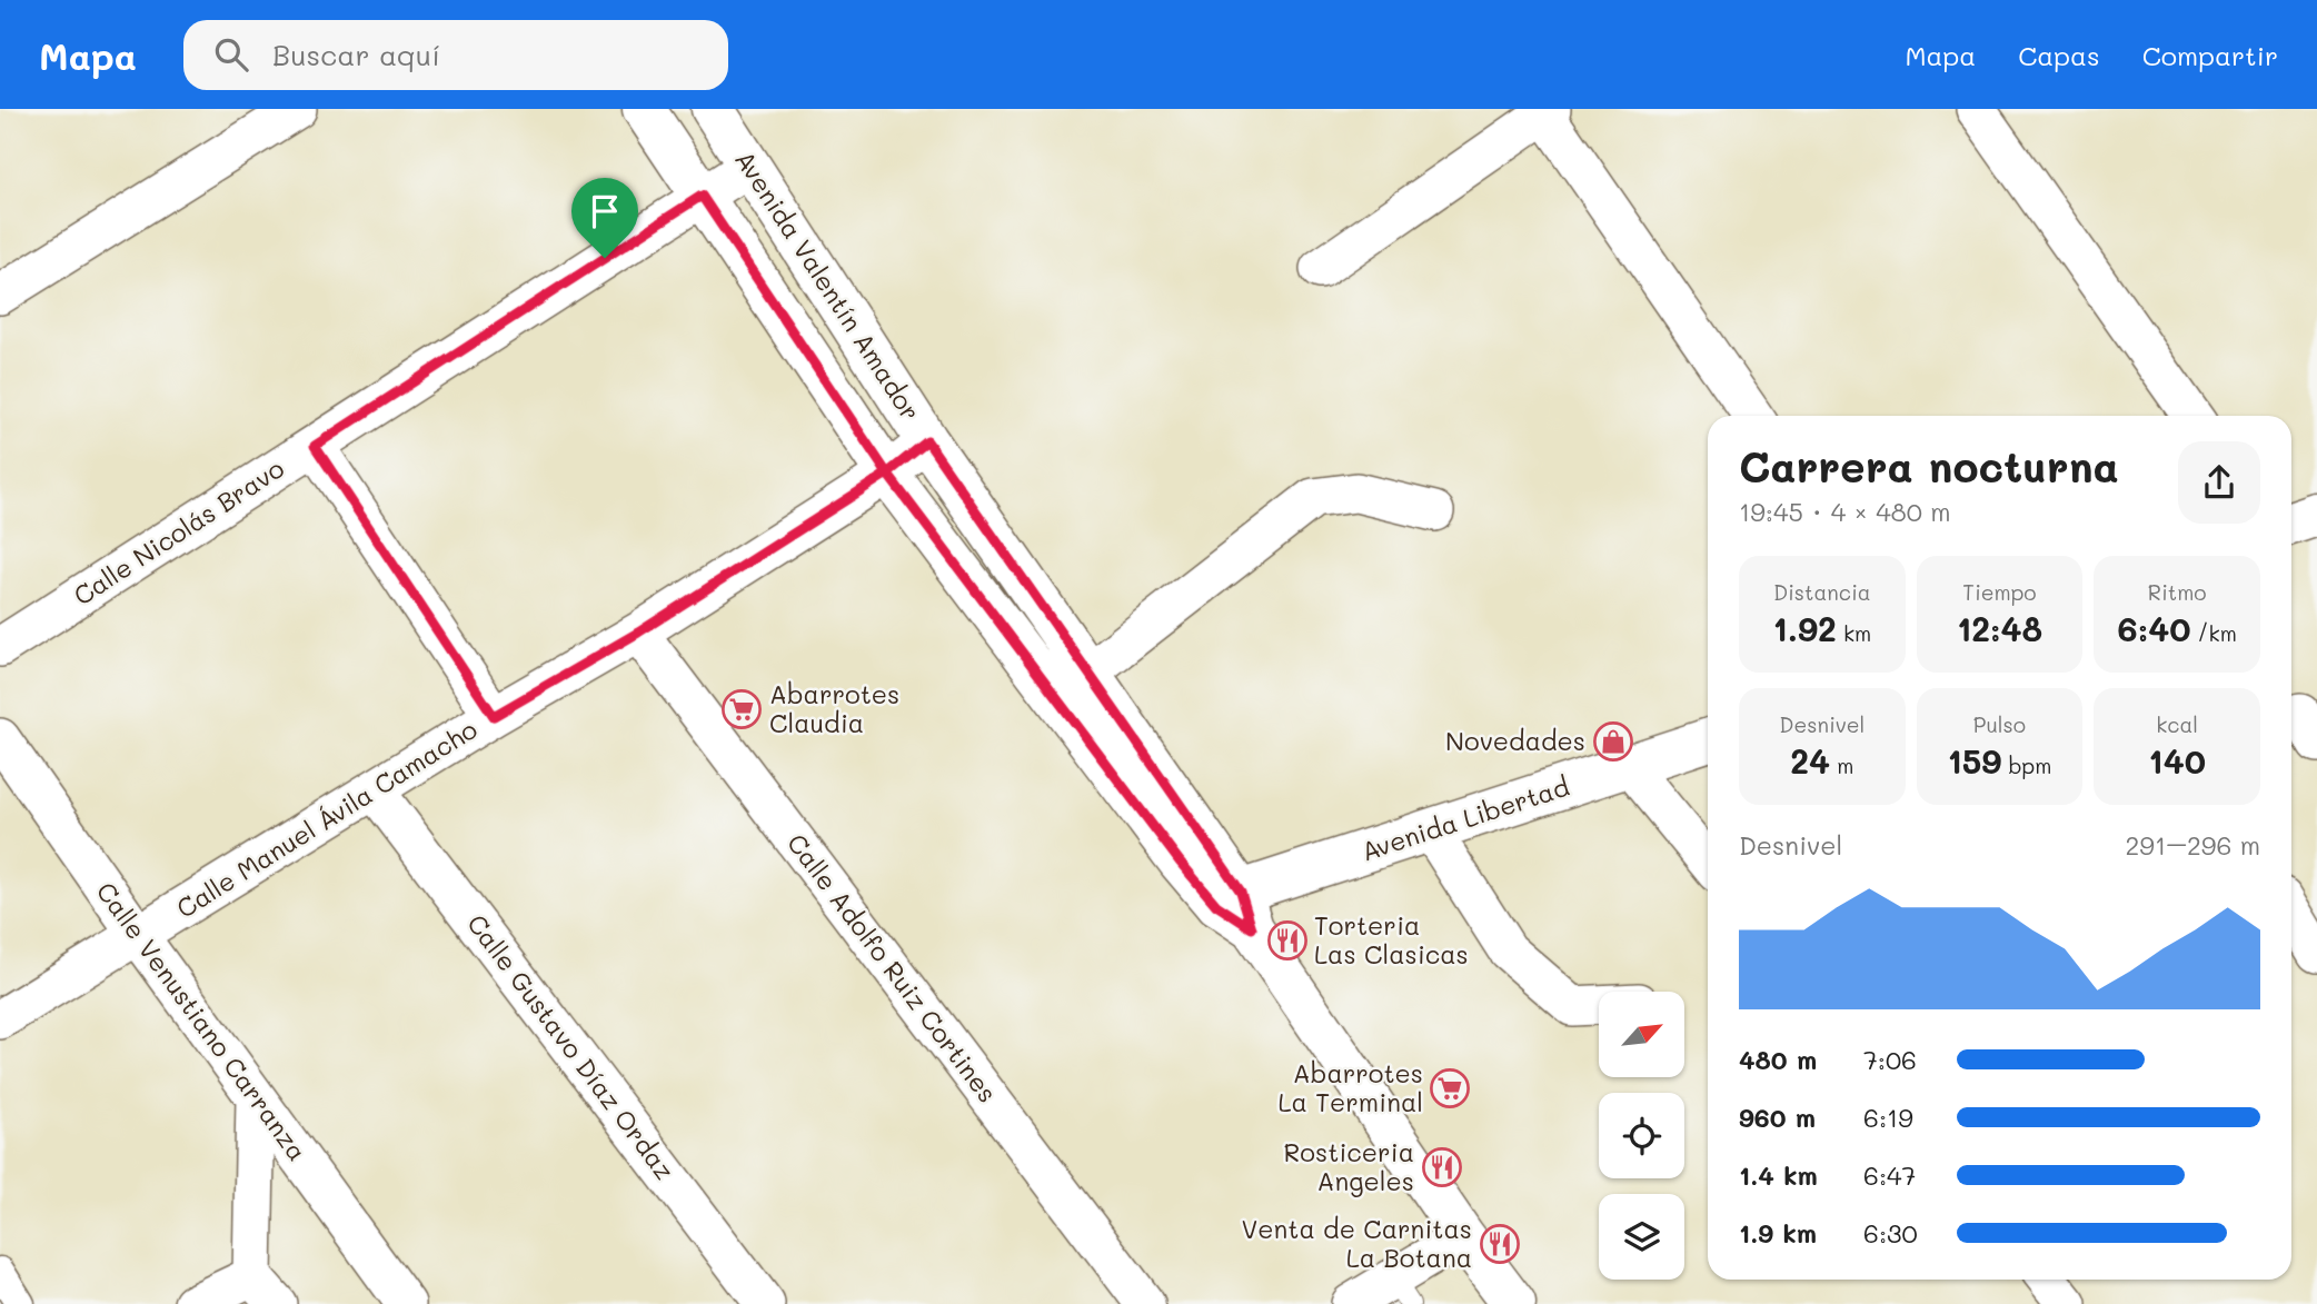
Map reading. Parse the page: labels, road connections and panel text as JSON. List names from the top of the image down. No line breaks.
{"streets":{"main road":["Avenida Valentín Amador","Avenida Libertad"],"street":["Calle Nicolás Bravo","Calle Manuel Ávila Camacho","Calle Adolfo Ruiz Cortines","Calle Venustiano Carranza","Calle Gustavo Díaz Ordaz"]},"crossings":[["Avenida Valentín Amador","Calle Nicolás Bravo"],["Avenida Valentín Amador","Calle Manuel Ávila Camacho"],["Avenida Valentín Amador","Avenida Libertad"],["Calle Manuel Ávila Camacho","Calle Adolfo Ruiz Cortines"],["Calle Manuel Ávila Camacho","Calle Venustiano Carranza"],["Calle Manuel Ávila Camacho","Calle Gustavo Díaz Ordaz"]],"places":{"supermarket":["Abarrotes Claudia","Abarrotes La Terminal"],"shop":["Novedades"],"restaurant":["Torteria Las Clasicas","Rosticeria Angeles","Venta de Carnitas La Botana"]},"north":"top right","page":{"header":"Mapa","search":"Buscar aquí","nav":["Mapa","Capas","Compartir"],"heading":["Carrera nocturna","19:45 · 4 × 480 m"],"stats":[["Distancia","1.92 km"],["Tiempo","12:48"],["Ritmo","6:40 /km"],["Desnivel","24 m"],["Pulso","159 bpm"],["kcal","140"]],"chart":["Desnivel","291–296 m"],"list":[{"name":"480 m","note":"7:06"},{"name":"960 m","note":"6:19"},{"name":"1.4 km","note":"6:47"},{"name":"1.9 km","note":"6:30"}]}}
